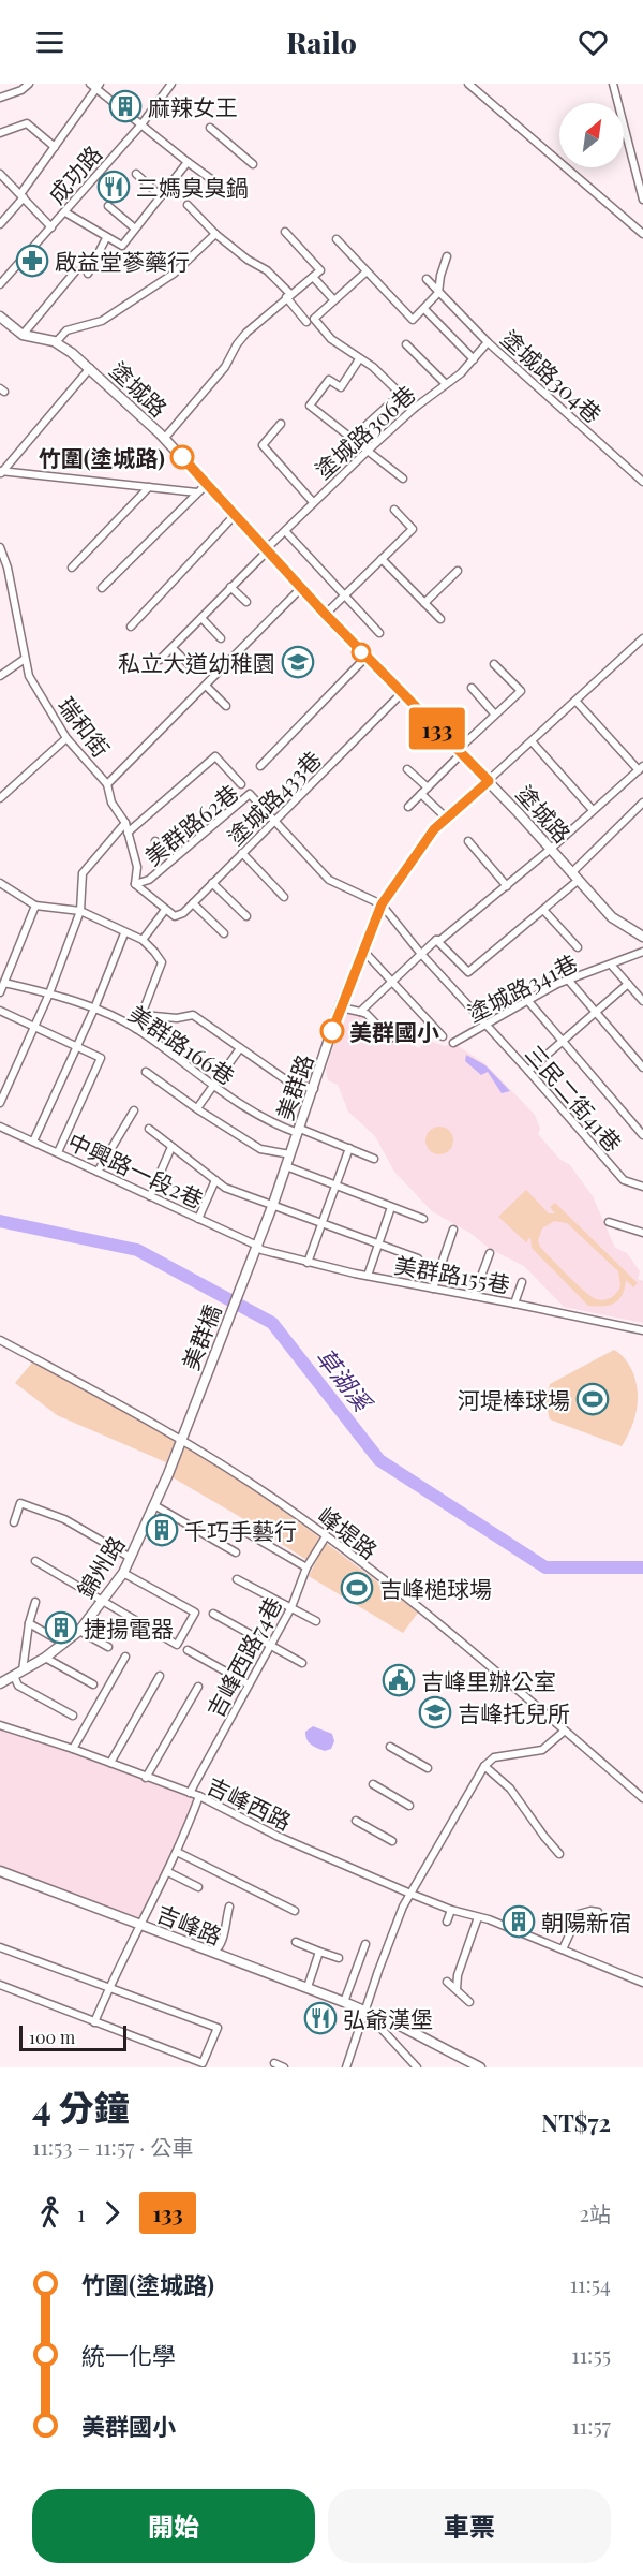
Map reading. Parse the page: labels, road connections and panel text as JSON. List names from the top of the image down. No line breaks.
{"streets":{"street":["成功路","塗城路304巷","塗城路","塗城路306巷","瑞和街","塗城路433巷","美群路62巷","塗城路341巷","美群路166巷","美群路","三民二街41巷","中興路一段2巷","美群路155巷","美群橋","峰堤路","錦州路","吉峰西路74巷","吉峰西路","吉峰路"]},"crossings":[["塗城路304巷","塗城路306巷"],["塗城路","塗城路306巷"],["塗城路","塗城路433巷"],["塗城路","美群路"],["瑞和街","美群路62巷"],["塗城路433巷","美群路62巷"],["美群路62巷","美群路"],["美群路62巷","三民二街41巷"],["塗城路341巷","三民二街41巷"],["美群路166巷","美群路"],["美群路","三民二街41巷"],["美群路","中興路一段2巷"],["美群路","美群路155巷"],["美群路","美群橋"],["中興路一段2巷","美群路155巷"],["美群橋","峰堤路"],["美群橋","錦州路"],["峰堤路","錦州路"],["峰堤路","吉峰西路74巷"],["吉峰西路74巷","吉峰西路"]],"water":["草湖溪"],"places":{"building":["麻辣女王","千巧手藝行","捷揚電器","朝陽新宿"],"restaurant":["三媽臭臭鍋","弘爺漢堡"],"pharmacy":["啟益堂蔘藥行"],"other":["竹圍(塗城路)","美群國小"],"school or university":["私立大道幼稚園","吉峰托兒所"],"sports":["河堤棒球場","吉峰槌球場"],"public building":["吉峰里辦公室"]},"lines":["bus line 133"],"scale_bar":"100 m","north":"top right","page":{"header":"Railo","on_map":"133","scale":"100 m","heading":["4 分鐘","11:53 – 11:57 · 公車","NT$72"],"legs":["1","133","2站"],"list":[{"name":"竹圍(塗城路)","value":"11:54"},{"name":"統一化學","value":"11:55"},{"name":"美群國小","value":"11:57"}],"buttons":["開始","車票"]}}
